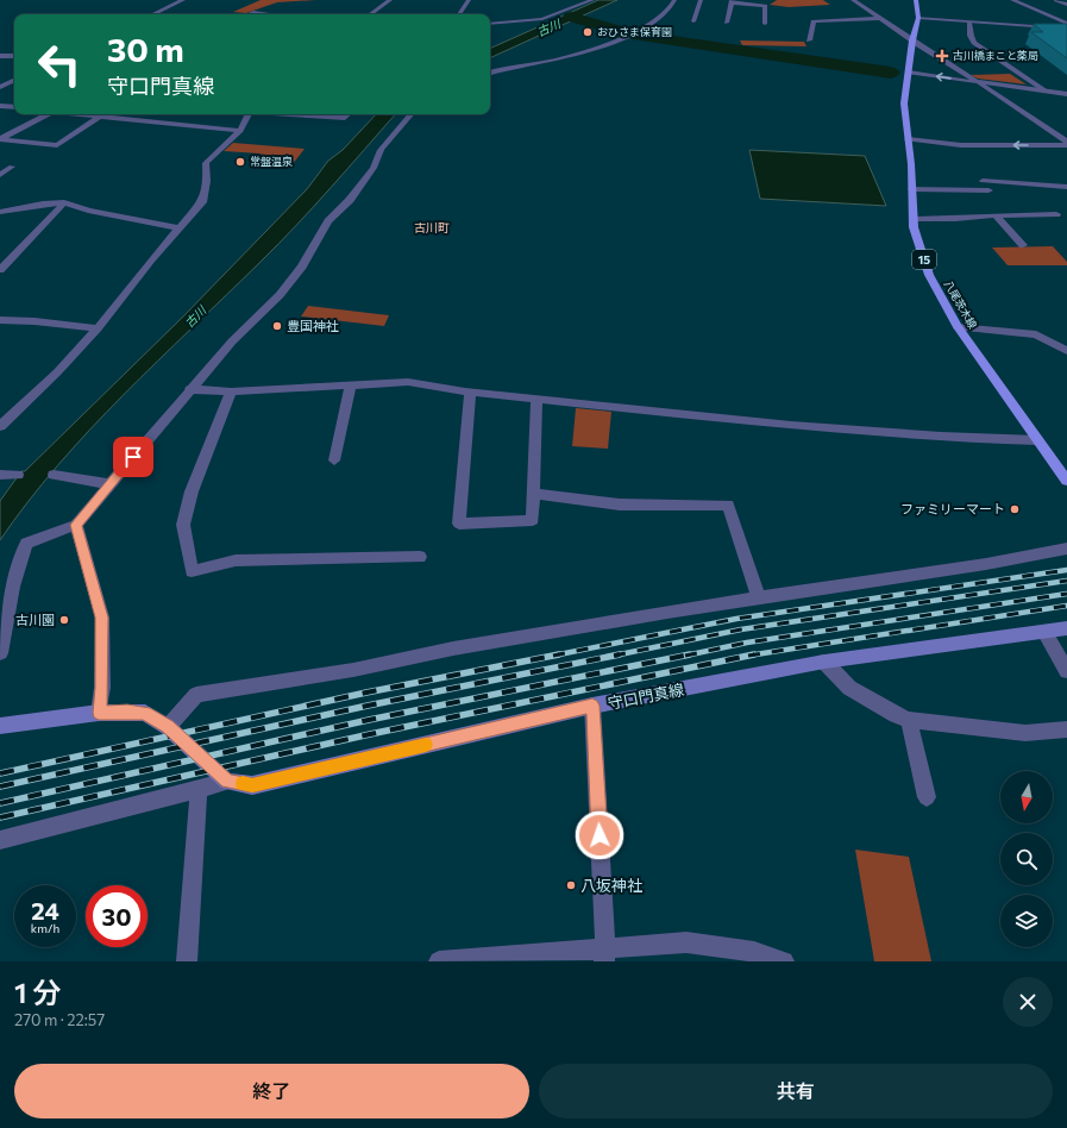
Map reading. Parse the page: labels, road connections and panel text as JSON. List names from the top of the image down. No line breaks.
{"streets":{"main road":["15","八尾茨木線","守口門真線"]},"districts":["古川町"],"water":["古川"],"places":{"other":["おひさま保育園","常盤温泉","豊国神社","ファミリーマート","古川園","八坂神社"],"health":["古川橋まこと薬局"]},"north":"bottom","page":{"turn":["30 m","守口門真線"],"speed":"24 km/h","limit":"30","heading":["1 分","270 m · 22:57"],"buttons":["終了","共有"]}}
